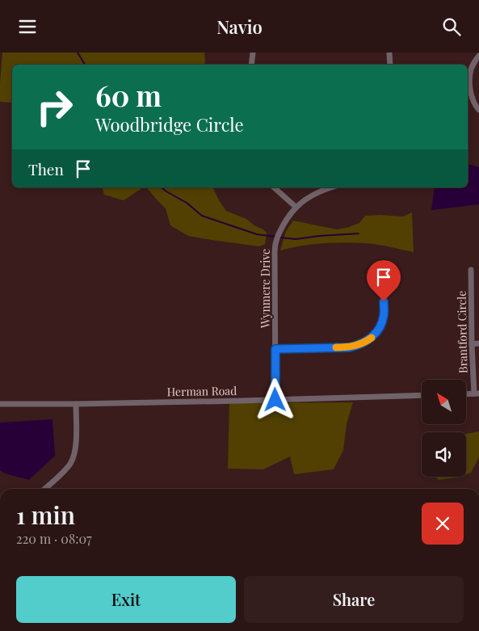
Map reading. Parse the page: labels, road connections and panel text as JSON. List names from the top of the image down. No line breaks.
{"streets":{"street":["Wynmere Drive","Brantford Circle","Herman Road"]},"crossings":[["Wynmere Drive","Herman Road"]],"north":"top left","page":{"header":"Navio","turn":["60 m","Woodbridge Circle"],"then":"Then","heading":["1 min","220 m · 08:07"],"buttons":["Exit","Share"]}}
